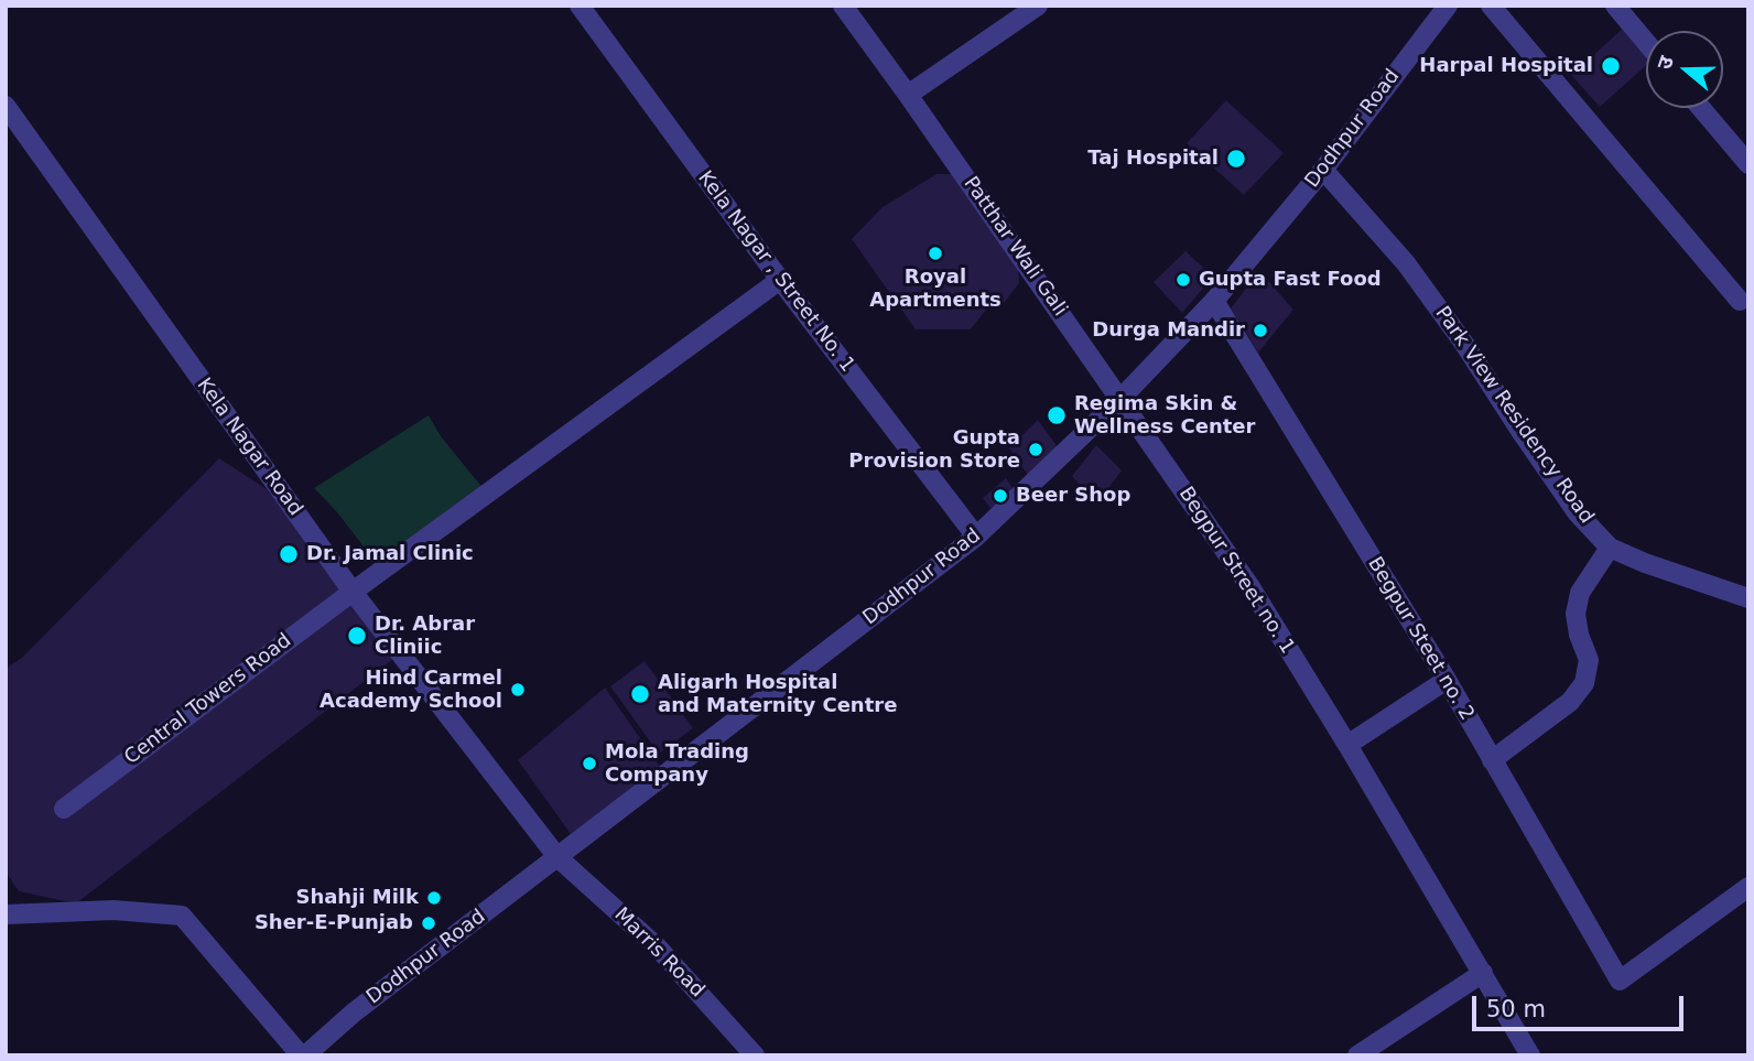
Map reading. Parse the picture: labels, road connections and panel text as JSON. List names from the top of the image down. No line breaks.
{"streets":{"street":["Dodhpur Road","Patthar Wali Gali","Kela Nagar , Street No. 1","Park View Residency Road","Kela Nagar Road","Begpur Street no. 1","Begpur Steet no. 2","Central Towers Road","Marris Road"]},"crossings":[["Dodhpur Road","Patthar Wali Gali"],["Dodhpur Road","Kela Nagar , Street No. 1"],["Dodhpur Road","Park View Residency Road"],["Dodhpur Road","Kela Nagar Road"],["Dodhpur Road","Begpur Street no. 1"],["Dodhpur Road","Begpur Steet no. 2"],["Dodhpur Road","Marris Road"],["Patthar Wali Gali","Begpur Street no. 1"],["Kela Nagar , Street No. 1","Central Towers Road"],["Kela Nagar Road","Central Towers Road"],["Kela Nagar Road","Marris Road"]],"places":["Harpal Hospital","Taj Hospital","Royal Apartments","Gupta Fast Food","Durga Mandir","Regima Skin & Wellness Center","Gupta Provision Store","Beer Shop","Dr. Jamal Clinic","Dr. Abrar Cliniic","Hind Carmel Academy School","Aligarh Hospital and Maternity Centre","Mola Trading Company","Shahji Milk","Sher-E-Punjab"],"scale_bar":"50 m","north":"left"}
